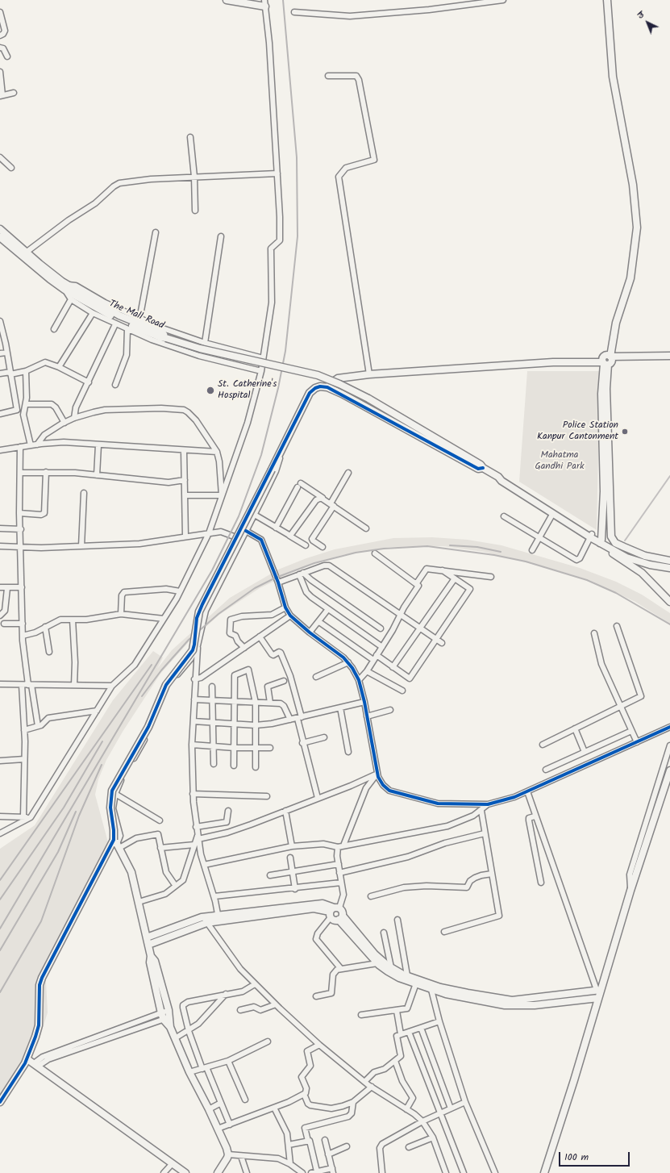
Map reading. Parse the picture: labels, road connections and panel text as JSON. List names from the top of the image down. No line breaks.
{"streets":{"street":["The Mall Road"]},"parks":["Mahatma Gandhi Park"],"places":["St. Catherine's Hospital","Police Station Kanpur Cantonment"],"scale_bar":"100 m","north":"top left"}
